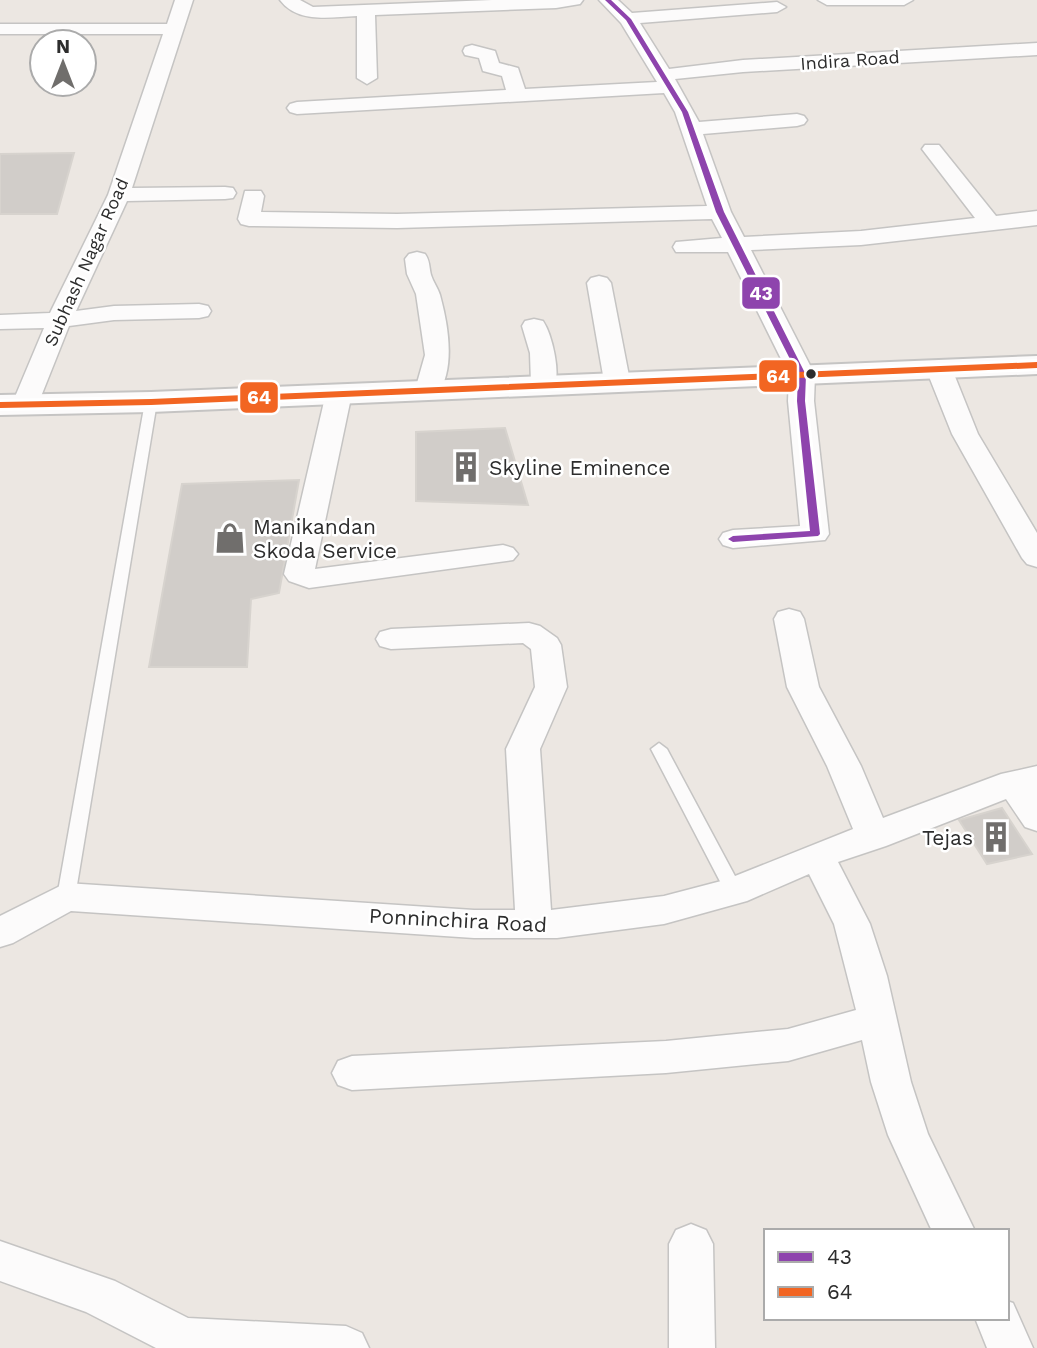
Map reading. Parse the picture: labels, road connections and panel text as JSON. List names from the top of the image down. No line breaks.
{"streets":{"street":["Indira Road","Subhash Nagar Road","Ponninchira Road"]},"places":{"building":["Skyline Eminence","Tejas"],"shop":["Manikandan Skoda Service"]},"lines":["transit line 43","transit line 64"],"legend":["43","64"],"north":"top"}
